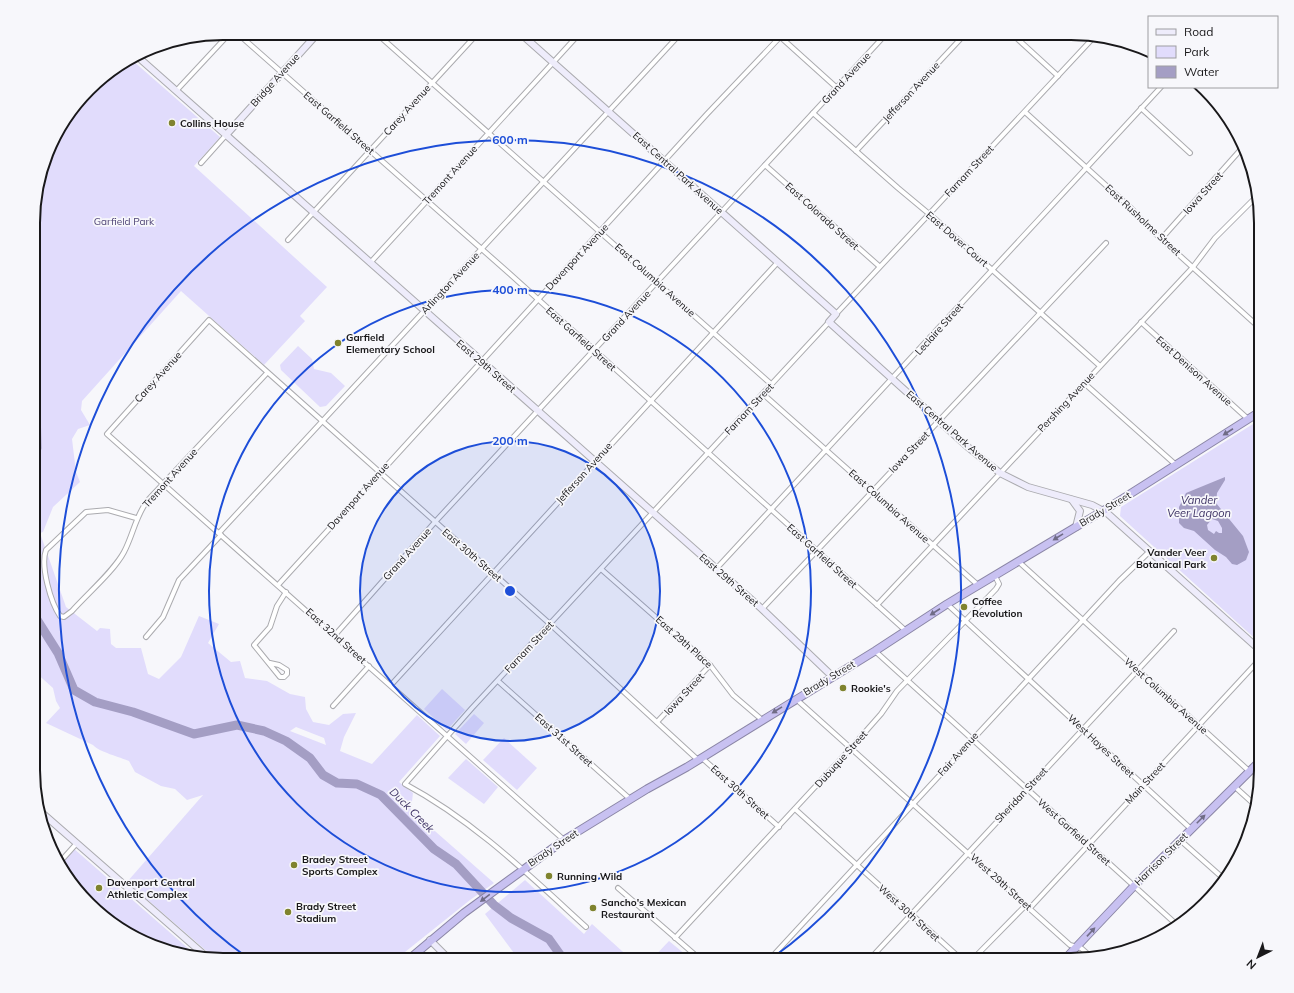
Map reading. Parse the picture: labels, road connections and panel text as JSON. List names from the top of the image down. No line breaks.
{"streets":{"highway":["Brady Street","Harrison Street"],"street":["Grand Avenue","Bridge Avenue","Jefferson Avenue","Carey Avenue","East Garfield Street","Farnam Street","East Central Park Avenue","Tremont Avenue","Iowa Street","East Colorado Street","East Rusholme Street","East Dover Court","Davenport Avenue","East Columbia Avenue","Arlington Avenue","Leclaire Street","East 29th Street","East Denison Avenue","Pershing Avenue","East 30th Street","East 32nd Street","East 29th Place","West Columbia Avenue","East 31st Street","West Hayes Street","Fair Avenue","Dubuque Street","Main Street","Sheridan Street","West Garfield Street","West 29th Street","West 30th Street"]},"crossings":[["Grand Avenue","East Garfield Street"],["Grand Avenue","East Central Park Avenue"],["Grand Avenue","East Colorado Street"],["Grand Avenue","East Dover Court"],["Grand Avenue","East Columbia Avenue"],["Grand Avenue","East 29th Street"],["Grand Avenue","East 30th Street"],["Grand Avenue","East 32nd Street"],["Bridge Avenue","East Garfield Street"],["Bridge Avenue","East 29th Street"],["Jefferson Avenue","East Garfield Street"],["Jefferson Avenue","East Central Park Avenue"],["Jefferson Avenue","East Dover Court"],["Jefferson Avenue","East Columbia Avenue"],["Jefferson Avenue","East 29th Street"],["Jefferson Avenue","East 30th Street"],["Jefferson Avenue","East 32nd Street"],["Carey Avenue","East Garfield Street"],["Carey Avenue","East Columbia Avenue"],["Carey Avenue","East 29th Street"],["Carey Avenue","East 30th Street"],["Carey Avenue","East 32nd Street"],["East Garfield Street","Farnam Street"],["East Garfield Street","Tremont Avenue"],["East Garfield Street","Iowa Street"],["East Garfield Street","Davenport Avenue"],["East Garfield Street","Arlington Avenue"],["East Garfield Street","Leclaire Street"],["East Garfield Street","Pershing Avenue"],["East Garfield Street","Brady Street"],["Farnam Street","East Central Park Avenue"],["Farnam Street","East Colorado Street"],["Farnam Street","East Rusholme Street"],["Farnam Street","East Dover Court"],["Farnam Street","East Columbia Avenue"],["Farnam Street","East 29th Street"],["Farnam Street","Brady Street"],["Farnam Street","East 30th Street"],["Farnam Street","East 32nd Street"],["Farnam Street","East 29th Place"],["Farnam Street","East 31st Street"],["East Central Park Avenue","Tremont Avenue"],["East Central Park Avenue","Iowa Street"],["East Central Park Avenue","Davenport Avenue"],["East Central Park Avenue","Arlington Avenue"],["East Central Park Avenue","Leclaire Street"],["East Central Park Avenue","Pershing Avenue"],["East Central Park Avenue","Brady Street"],["East Central Park Avenue","Fair Avenue"],["Tremont Avenue","East Columbia Avenue"],["Tremont Avenue","East 29th Street"],["Tremont Avenue","East 30th Street"],["Tremont Avenue","East 32nd Street"],["Iowa Street","East Rusholme Street"],["Iowa Street","East Dover Court"],["Iowa Street","East Columbia Avenue"],["Iowa Street","East 29th Street"],["Iowa Street","East 30th Street"],["Iowa Street","East 29th Place"],["East Rusholme Street","Leclaire Street"],["East Rusholme Street","Pershing Avenue"],["East Dover Court","Leclaire Street"],["East Dover Court","Pershing Avenue"],["Davenport Avenue","East Columbia Avenue"],["Davenport Avenue","East 29th Street"],["Davenport Avenue","East 30th Street"],["Davenport Avenue","East 32nd Street"],["East Columbia Avenue","Arlington Avenue"],["East Columbia Avenue","Leclaire Street"],["East Columbia Avenue","Pershing Avenue"],["East Columbia Avenue","Brady Street"],["Arlington Avenue","East 29th Street"],["Arlington Avenue","East 30th Street"],["Arlington Avenue","East 32nd Street"],["Leclaire Street","East 29th Street"],["East 29th Street","Brady Street"],["East Denison Avenue","Pershing Avenue"],["East Denison Avenue","Brady Street"],["Brady Street","East 30th Street"],["Brady Street","East 32nd Street"],["Brady Street","East 29th Place"],["Brady Street","East 31st Street"],["Brady Street","West Hayes Street"],["Brady Street","Dubuque Street"],["East 30th Street","Dubuque Street"],["West Columbia Avenue","Fair Avenue"],["West Columbia Avenue","Main Street"],["West Columbia Avenue","Sheridan Street"],["West Columbia Avenue","Harrison Street"],["West Hayes Street","Fair Avenue"],["West Hayes Street","Dubuque Street"],["West Hayes Street","Main Street"],["West Hayes Street","Sheridan Street"],["West Hayes Street","Harrison Street"],["Fair Avenue","West Garfield Street"],["Fair Avenue","West 29th Street"],["Fair Avenue","West 30th Street"],["Main Street","West Garfield Street"],["Main Street","West 29th Street"],["Sheridan Street","West Garfield Street"],["Sheridan Street","West 29th Street"],["Sheridan Street","West 30th Street"],["West Garfield Street","Harrison Street"],["Harrison Street","West 29th Street"]],"one_way":["Brady Street","Harrison Street"],"water":["Vander Veer Lagoon","Duck Creek"],"parks":["Garfield Park"],"places":["Collins House","Garfield Elementary School","Vander Veer Botanical Park","Coffee Revolution","Rookie's","Bradey Street Sports Complex","Running Wild","Davenport Central Athletic Complex","Sancho's Mexican Restaurant","Brady Street Stadium"],"legend":["Road","Park","Water"],"north":"bottom left","rings":["600 m","400 m","200 m"]}
